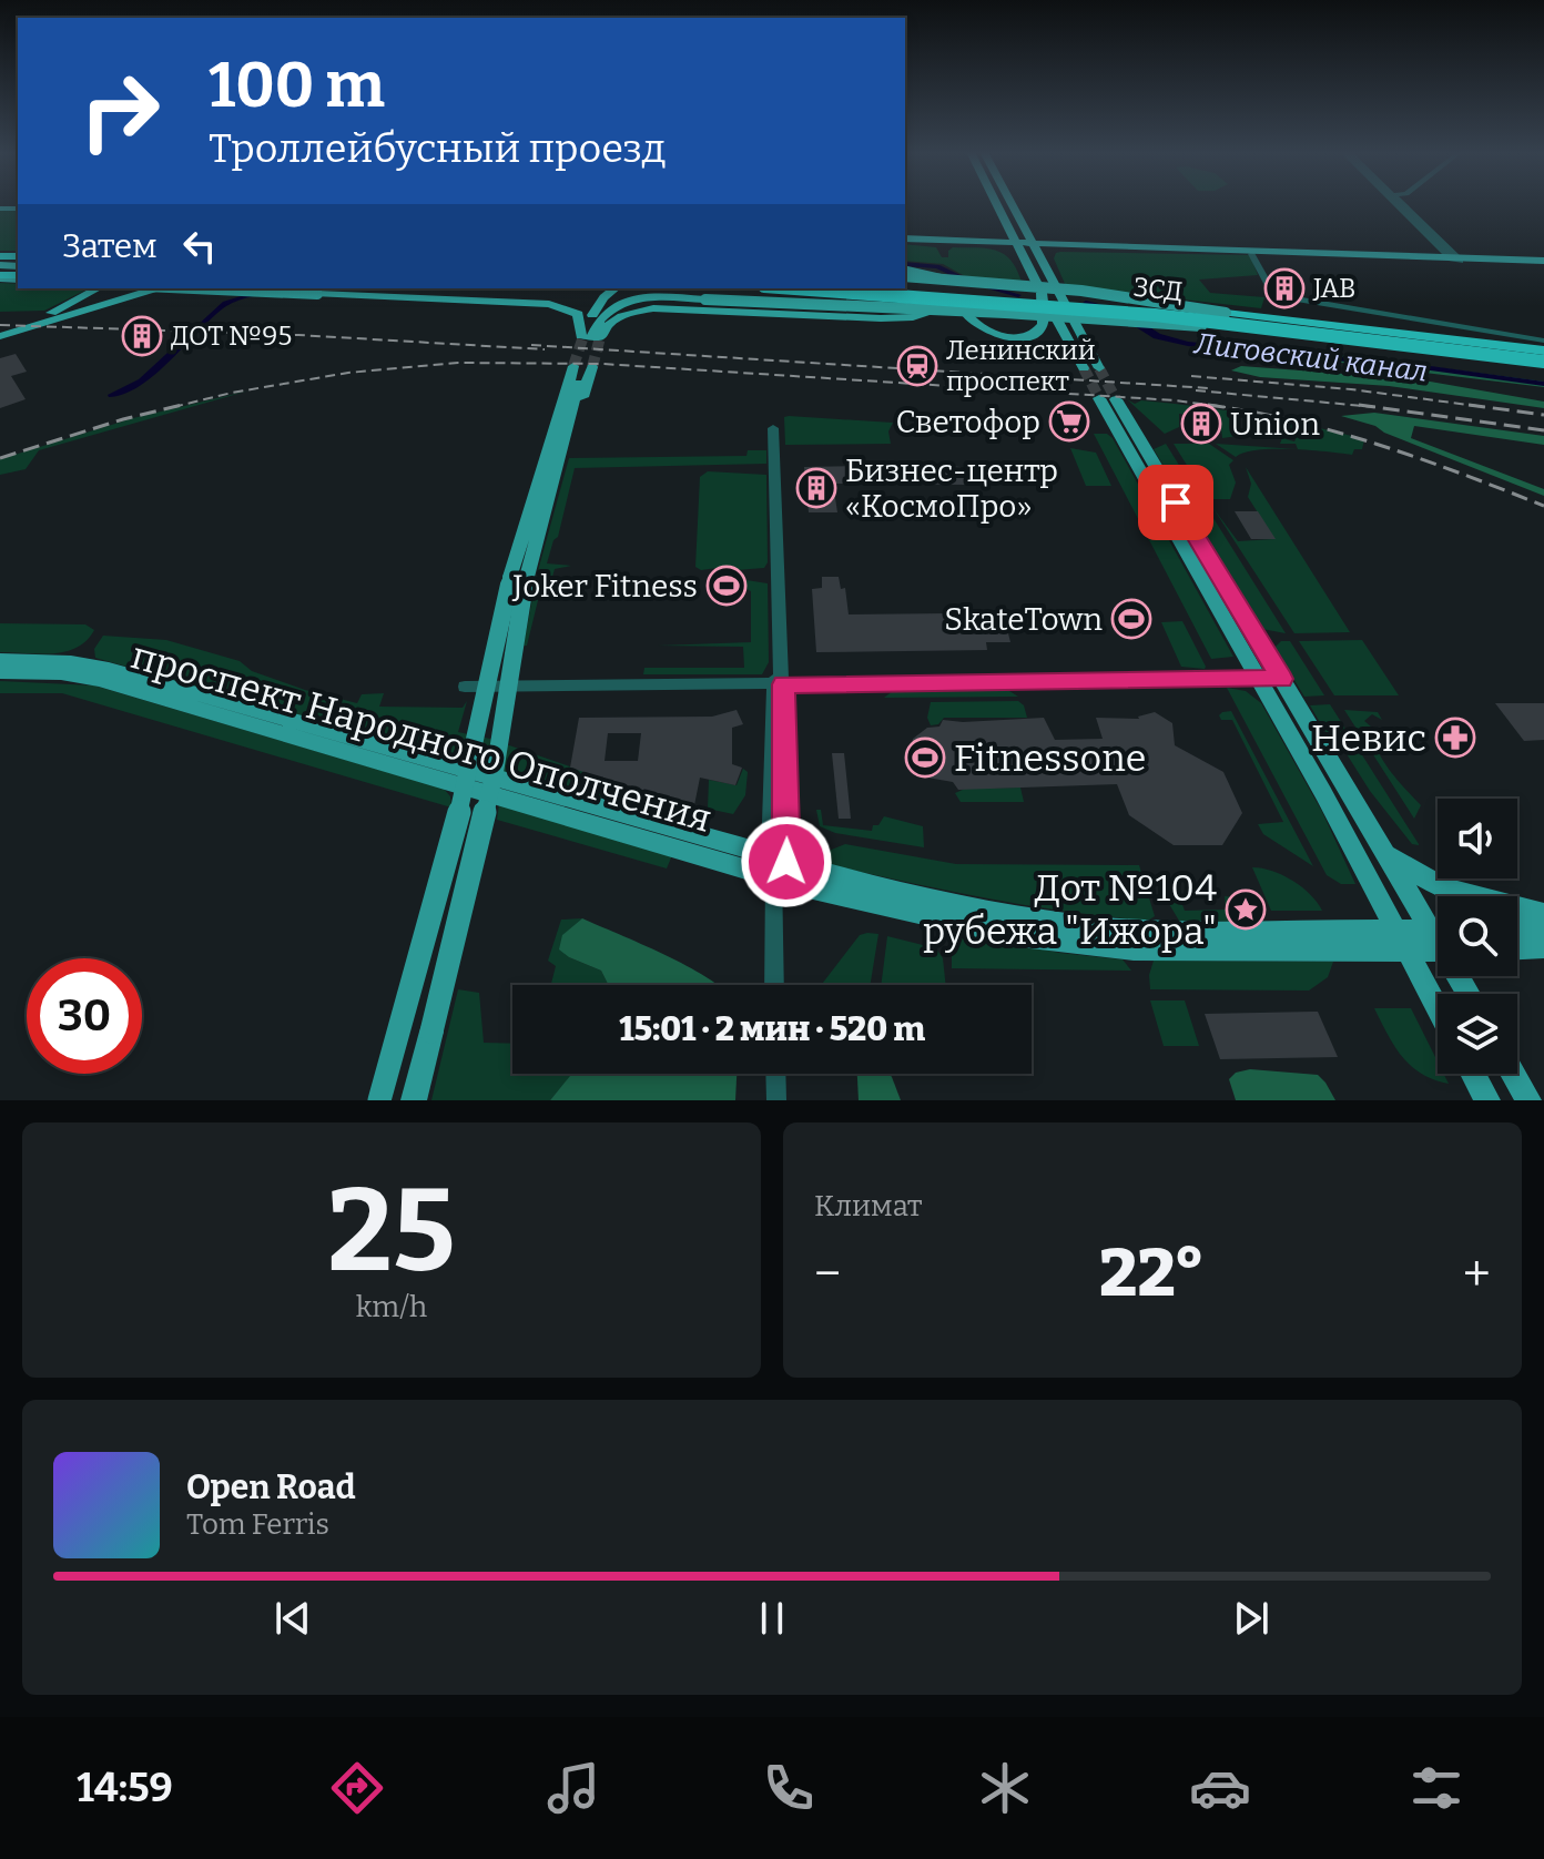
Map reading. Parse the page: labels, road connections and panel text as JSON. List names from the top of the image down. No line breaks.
{"streets":{"highway":["ЗСД"],"main road":["проспект Народного Ополчения"]},"water":["Лиговский канал"],"places":{"building":["JAB","ДОТ №95","Union","Бизнес-центр «КосмоПро»"],"station":["Ленинский проспект"],"supermarket":["Светофор"],"sports":["Joker Fitness","SkateTown","Fitnessone"],"pharmacy":["Невис"],"place":["Дот №104 рубежа \"Ижора\""]},"page":{"turn":["100 m","Троллейбусный проезд"],"then":"Затем","limit":"30","trip":"15:01 · 2 мин · 520 m","tile":[["25","km/h"],"Климат"],"heat":["−","22°","+"],"song":["Open Road","Tom Ferris"],"tabs":"14:59"}}
